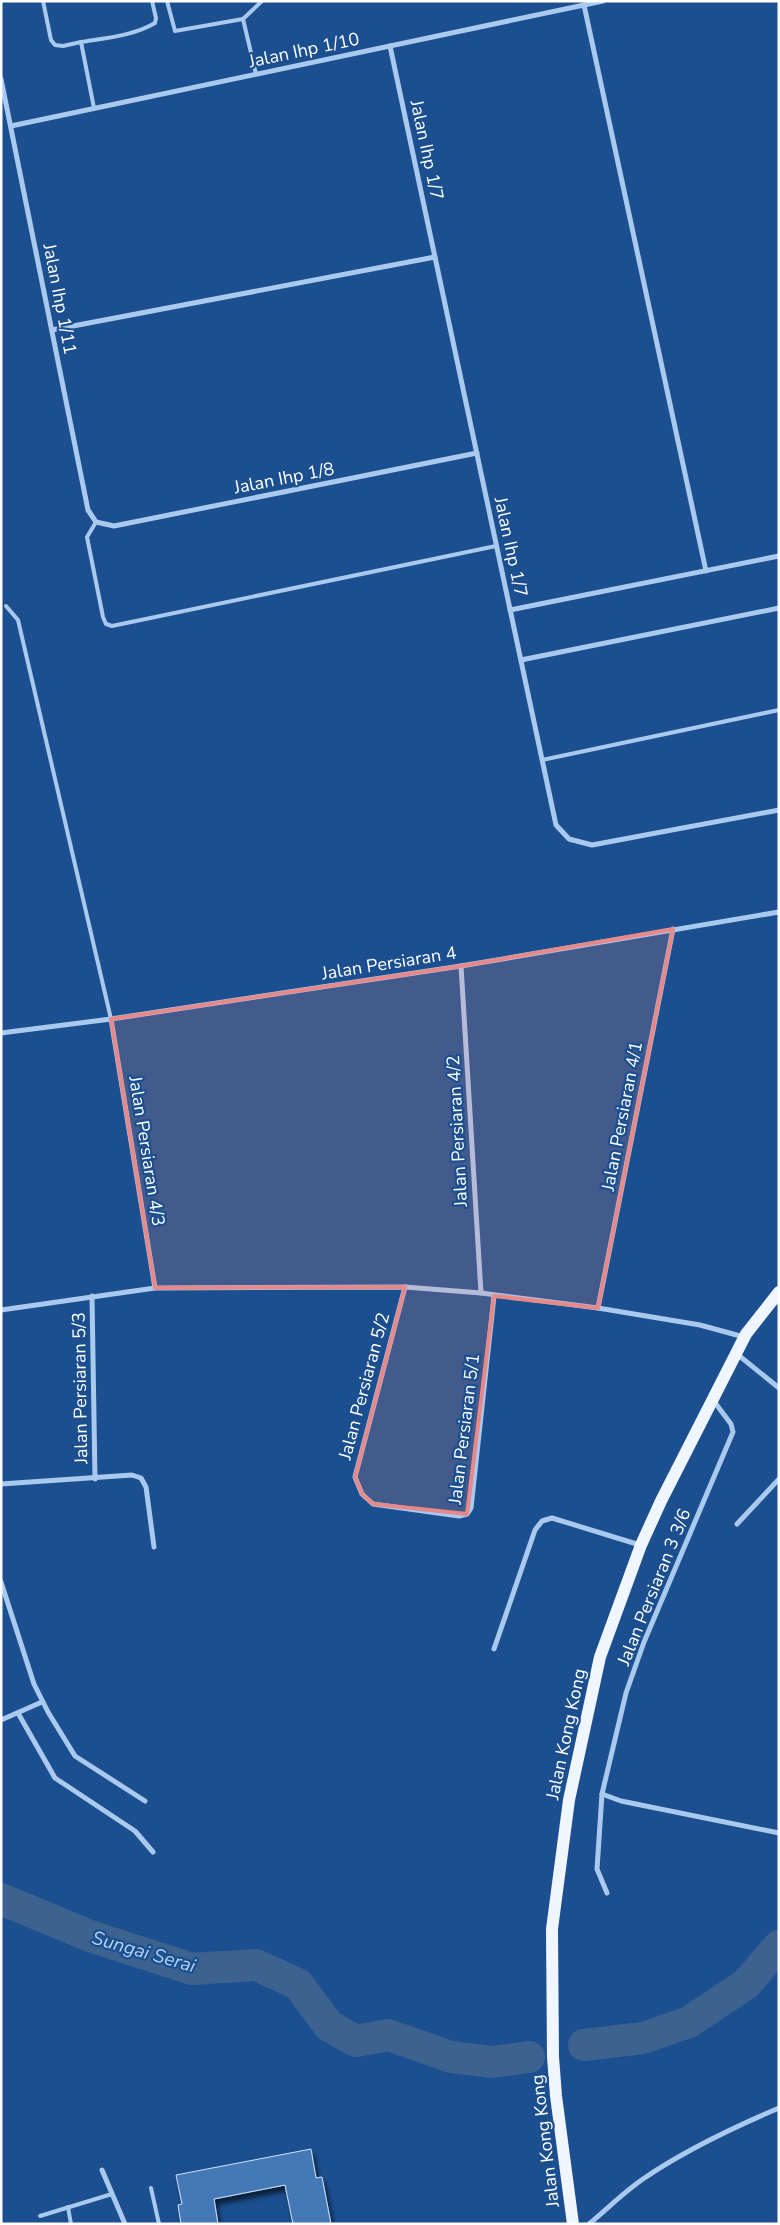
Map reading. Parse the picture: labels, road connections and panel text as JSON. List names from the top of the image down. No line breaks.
{"streets":{"main road":["Jalan Kong Kong"],"street":["Jalan Ihp 1/10","Jalan Ihp 1/7","Jalan Ihp 1/11","Jalan Ihp 1/8","Jalan Persiaran 4","Jalan Persiaran 4/1","Jalan Persiaran 4/2","Jalan Persiaran 4/3","Jalan Persiaran 5/2","Jalan Persiaran 5/3","Jalan Persiaran 5/1","Jalan Persiaran 3 3/6"]},"crossings":[["Jalan Ihp 1/10","Jalan Ihp 1/7"],["Jalan Ihp 1/10","Jalan Ihp 1/11"],["Jalan Ihp 1/7","Jalan Ihp 1/8"],["Jalan Ihp 1/11","Jalan Ihp 1/8"],["Jalan Persiaran 4","Jalan Persiaran 4/1"],["Jalan Persiaran 4","Jalan Persiaran 4/2"],["Jalan Persiaran 4","Jalan Persiaran 4/3"],["Jalan Persiaran 5/2","Jalan Persiaran 5/1"],["Jalan Persiaran 3 3/6","Jalan Kong Kong"]],"water":["Sungai Serai"]}
